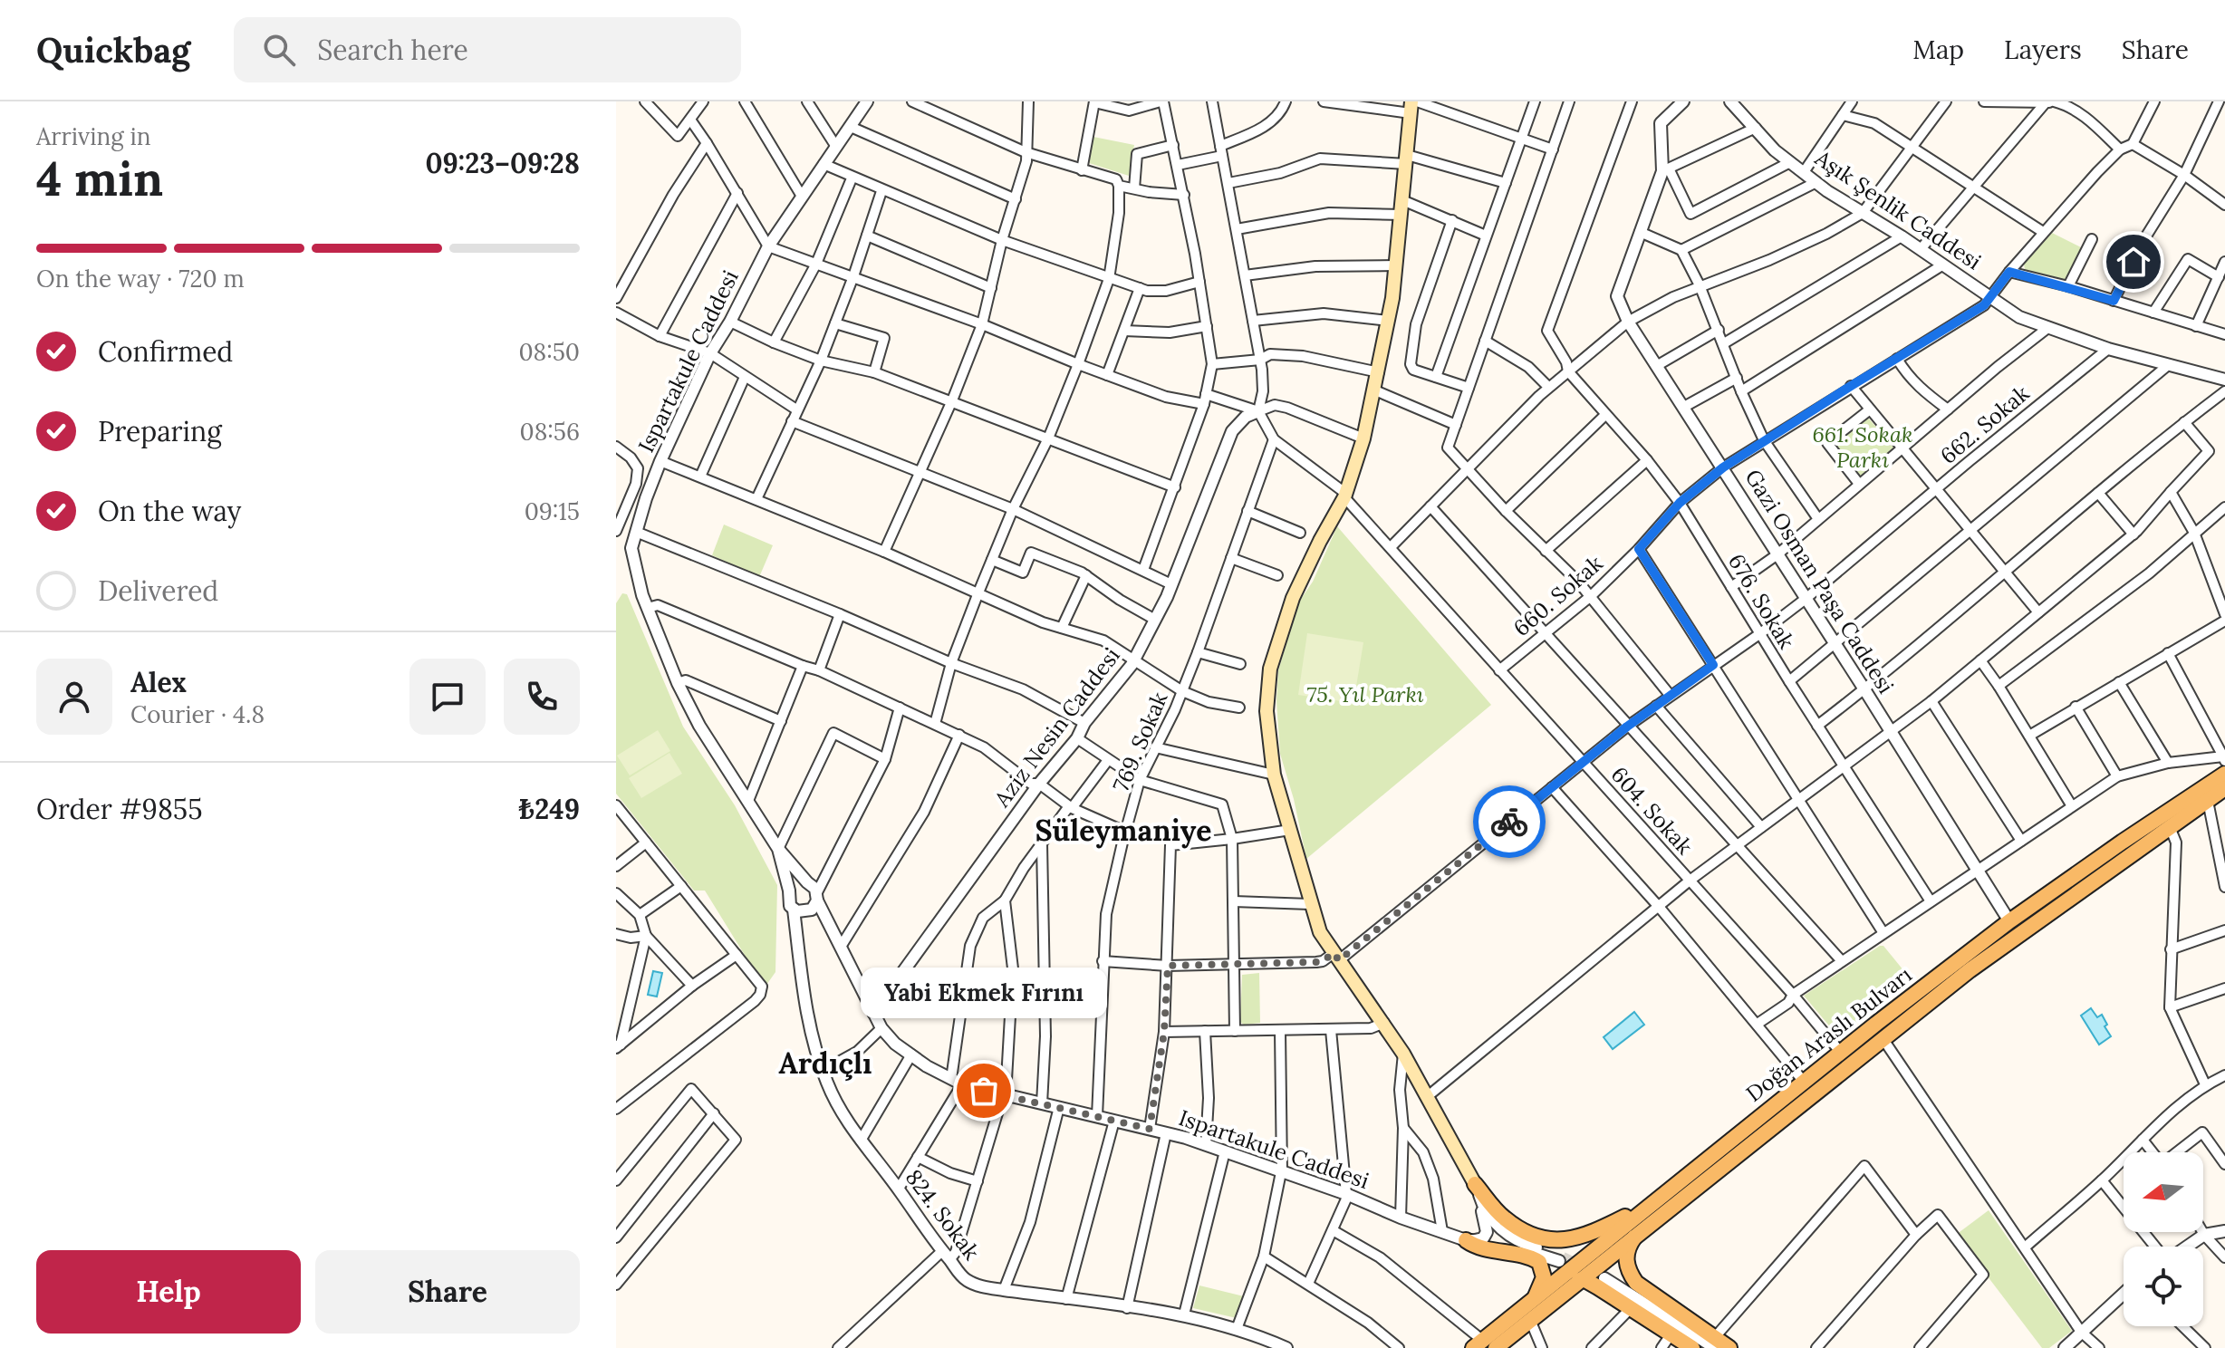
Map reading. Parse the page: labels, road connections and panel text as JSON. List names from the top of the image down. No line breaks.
{"streets":{"main road":["Doğan Araslı Bulvarı"],"street":["Aşık Şenlik Caddesi","Ispartakule Caddesi","662. Sokak","Gazi Osman Paşa Caddesi","660. Sokak","676. Sokak","Aziz Nesin Caddesi","769. Sokak","604. Sokak","824. Sokak"]},"crossings":[["Aşık Şenlik Caddesi","662. Sokak"],["Aşık Şenlik Caddesi","660. Sokak"],["Ispartakule Caddesi","Aziz Nesin Caddesi"],["Ispartakule Caddesi","769. Sokak"],["Ispartakule Caddesi","824. Sokak"],["662. Sokak","Gazi Osman Paşa Caddesi"],["662. Sokak","676. Sokak"],["662. Sokak","604. Sokak"],["Gazi Osman Paşa Caddesi","660. Sokak"],["Gazi Osman Paşa Caddesi","Doğan Araslı Bulvarı"],["660. Sokak","676. Sokak"],["660. Sokak","604. Sokak"],["769. Sokak","604. Sokak"],["604. Sokak","Doğan Araslı Bulvarı"]],"districts":["Süleymaniye","Ardıçlı"],"parks":["661. Sokak Parkı","75. Yıl Parkı"],"places":["Yabi Ekmek Fırını"],"north":"left","page":{"header":"Quickbag","search":"Search here","nav":["Map","Layers","Share"],"heading":["4 min","Arriving in","09:23–09:28"],"panel":["Alex","Courier · 4.8","Order #9855","₺249"],"bar":"On the way · 720 m","list":[["Confirmed","08:50"],["Preparing","08:56"],["On the way","09:15"],"Delivered"],"bubble":"Yabi Ekmek Fırını","buttons":["Help","Share"]}}
